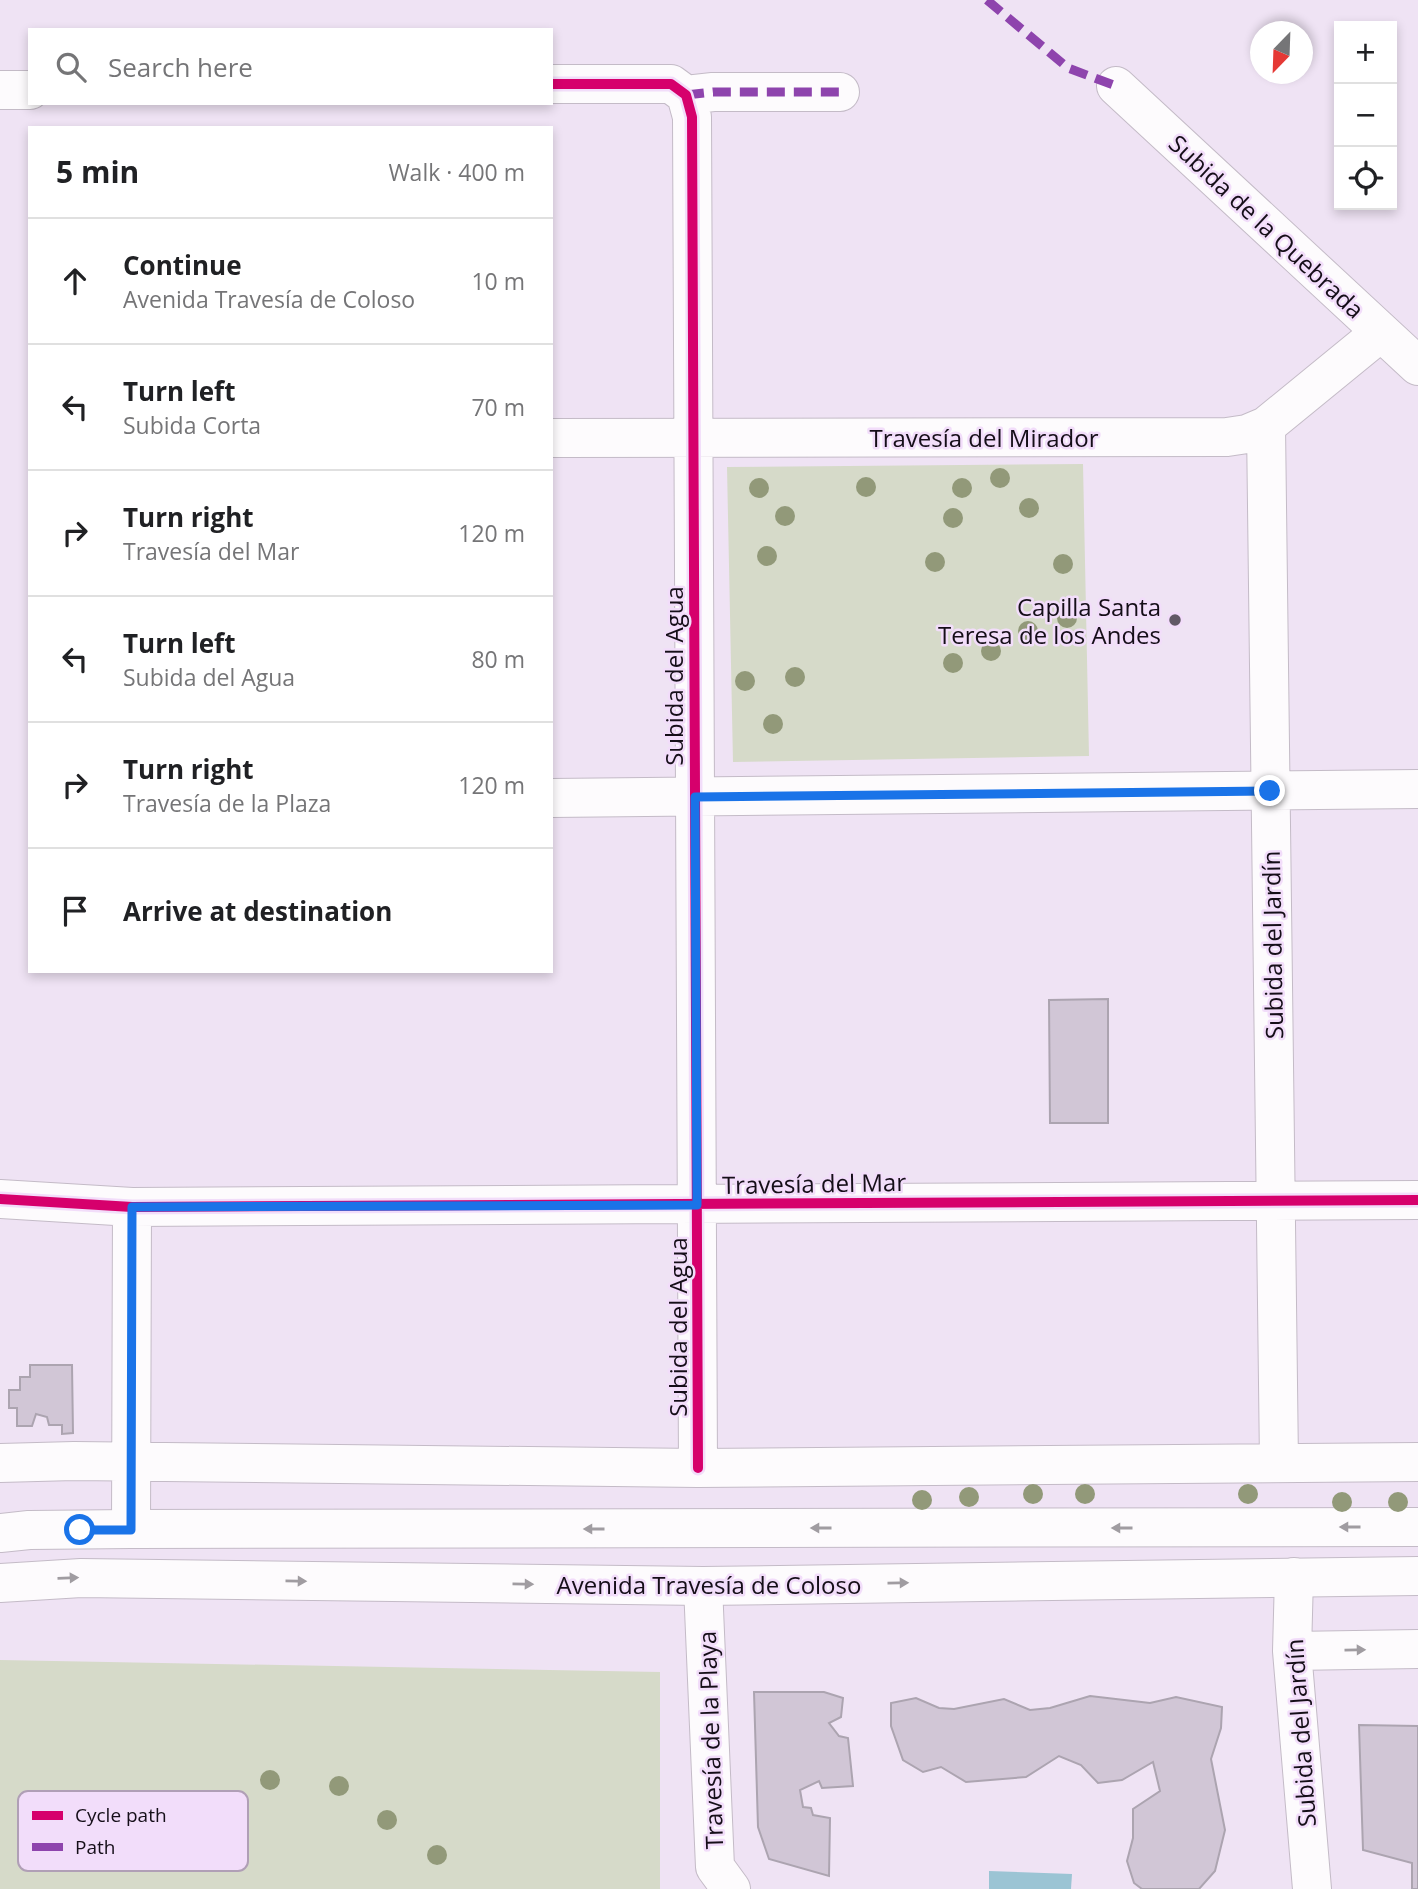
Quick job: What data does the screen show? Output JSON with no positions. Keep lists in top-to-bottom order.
{
  "streets": {
    "street": [
      "Subida de la Quebrada",
      "Travesía del Mirador",
      "Subida del Agua",
      "Subida del Jardín",
      "Travesía del Mar",
      "Avenida Travesía de Coloso",
      "Travesía de la Playa"
    ]
  },
  "crossings": [
    ["Subida de la Quebrada", "Travesía del Mirador"],
    ["Travesía del Mirador", "Subida del Agua"],
    ["Travesía del Mirador", "Subida del Jardín"],
    ["Subida del Agua", "Travesía del Mar"],
    ["Subida del Jardín", "Travesía del Mar"],
    ["Subida del Jardín", "Avenida Travesía de Coloso"],
    ["Avenida Travesía de Coloso", "Travesía de la Playa"]
  ],
  "places": ["Capilla Santa Teresa de los Andes"],
  "legend": ["Cycle path", "Path"],
  "north": "bottom left",
  "page": {
    "map_buttons": ["+", "−"],
    "search": "Search here",
    "heading": ["5 min", "Walk · 400 m"],
    "list": [
      ["Continue", "Avenida Travesía de Coloso", "10 m"],
      ["Turn left", "Subida Corta", "70 m"],
      ["Turn right", "Travesía del Mar", "120 m"],
      ["Turn left", "Subida del Agua", "80 m"],
      ["Turn right", "Travesía de la Plaza", "120 m"],
      "Arrive at destination"
    ]
  }
}
